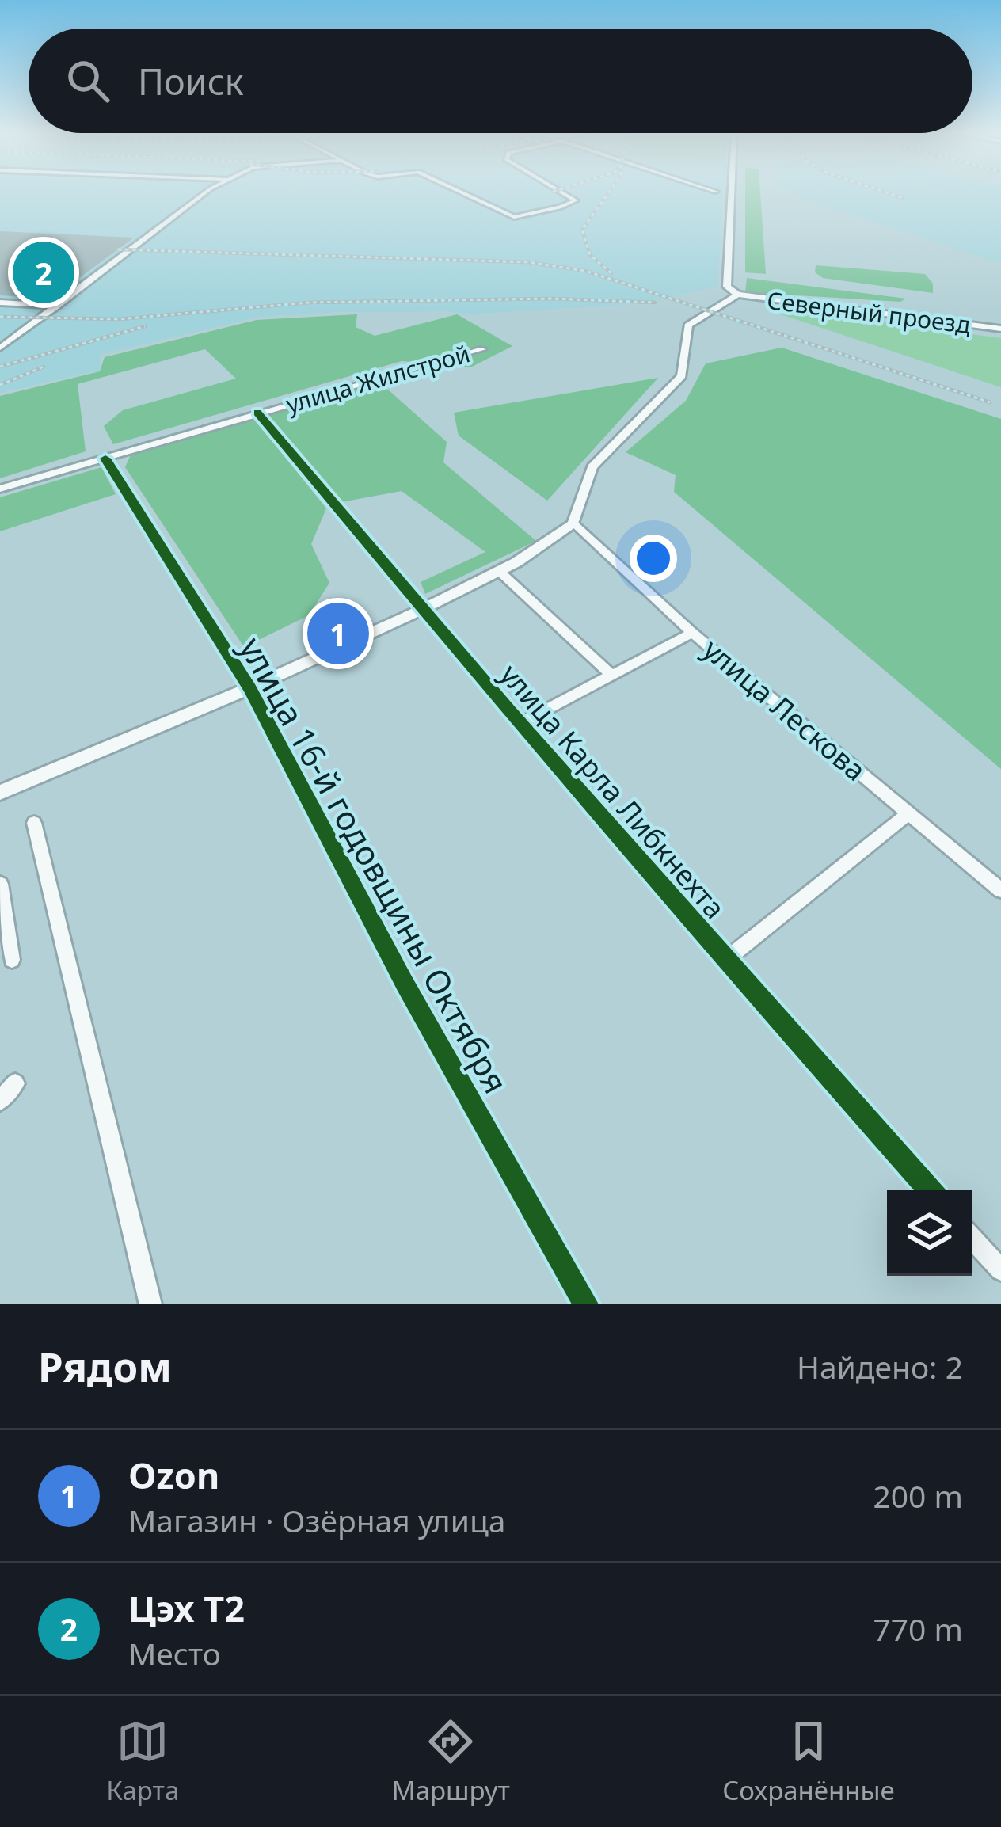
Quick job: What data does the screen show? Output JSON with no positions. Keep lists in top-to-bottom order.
{
  "streets": {
    "street": [
      "Северный проезд",
      "улица Жилстрой",
      "улица Лескова",
      "улица Карла Либкнехта",
      "улица 16-й годовщины Октября"
    ]
  },
  "crossings": [
    ["улица Жилстрой", "улица Карла Либкнехта"],
    ["улица Жилстрой", "улица 16-й годовщины Октября"]
  ],
  "page": {
    "search": "Поиск",
    "pins": ["2", "1"],
    "heading": ["Рядом", "Найдено: 2"],
    "list": [
      {
        "mark": "1",
        "name": "Ozon",
        "note": "Магазин · Озёрная улица",
        "value": "200 m"
      },
      {
        "mark": "2",
        "name": "Цэх Т2",
        "note": "Место",
        "value": "770 m"
      }
    ],
    "nav": ["Карта", "Маршрут", "Сохранённые"]
  }
}
